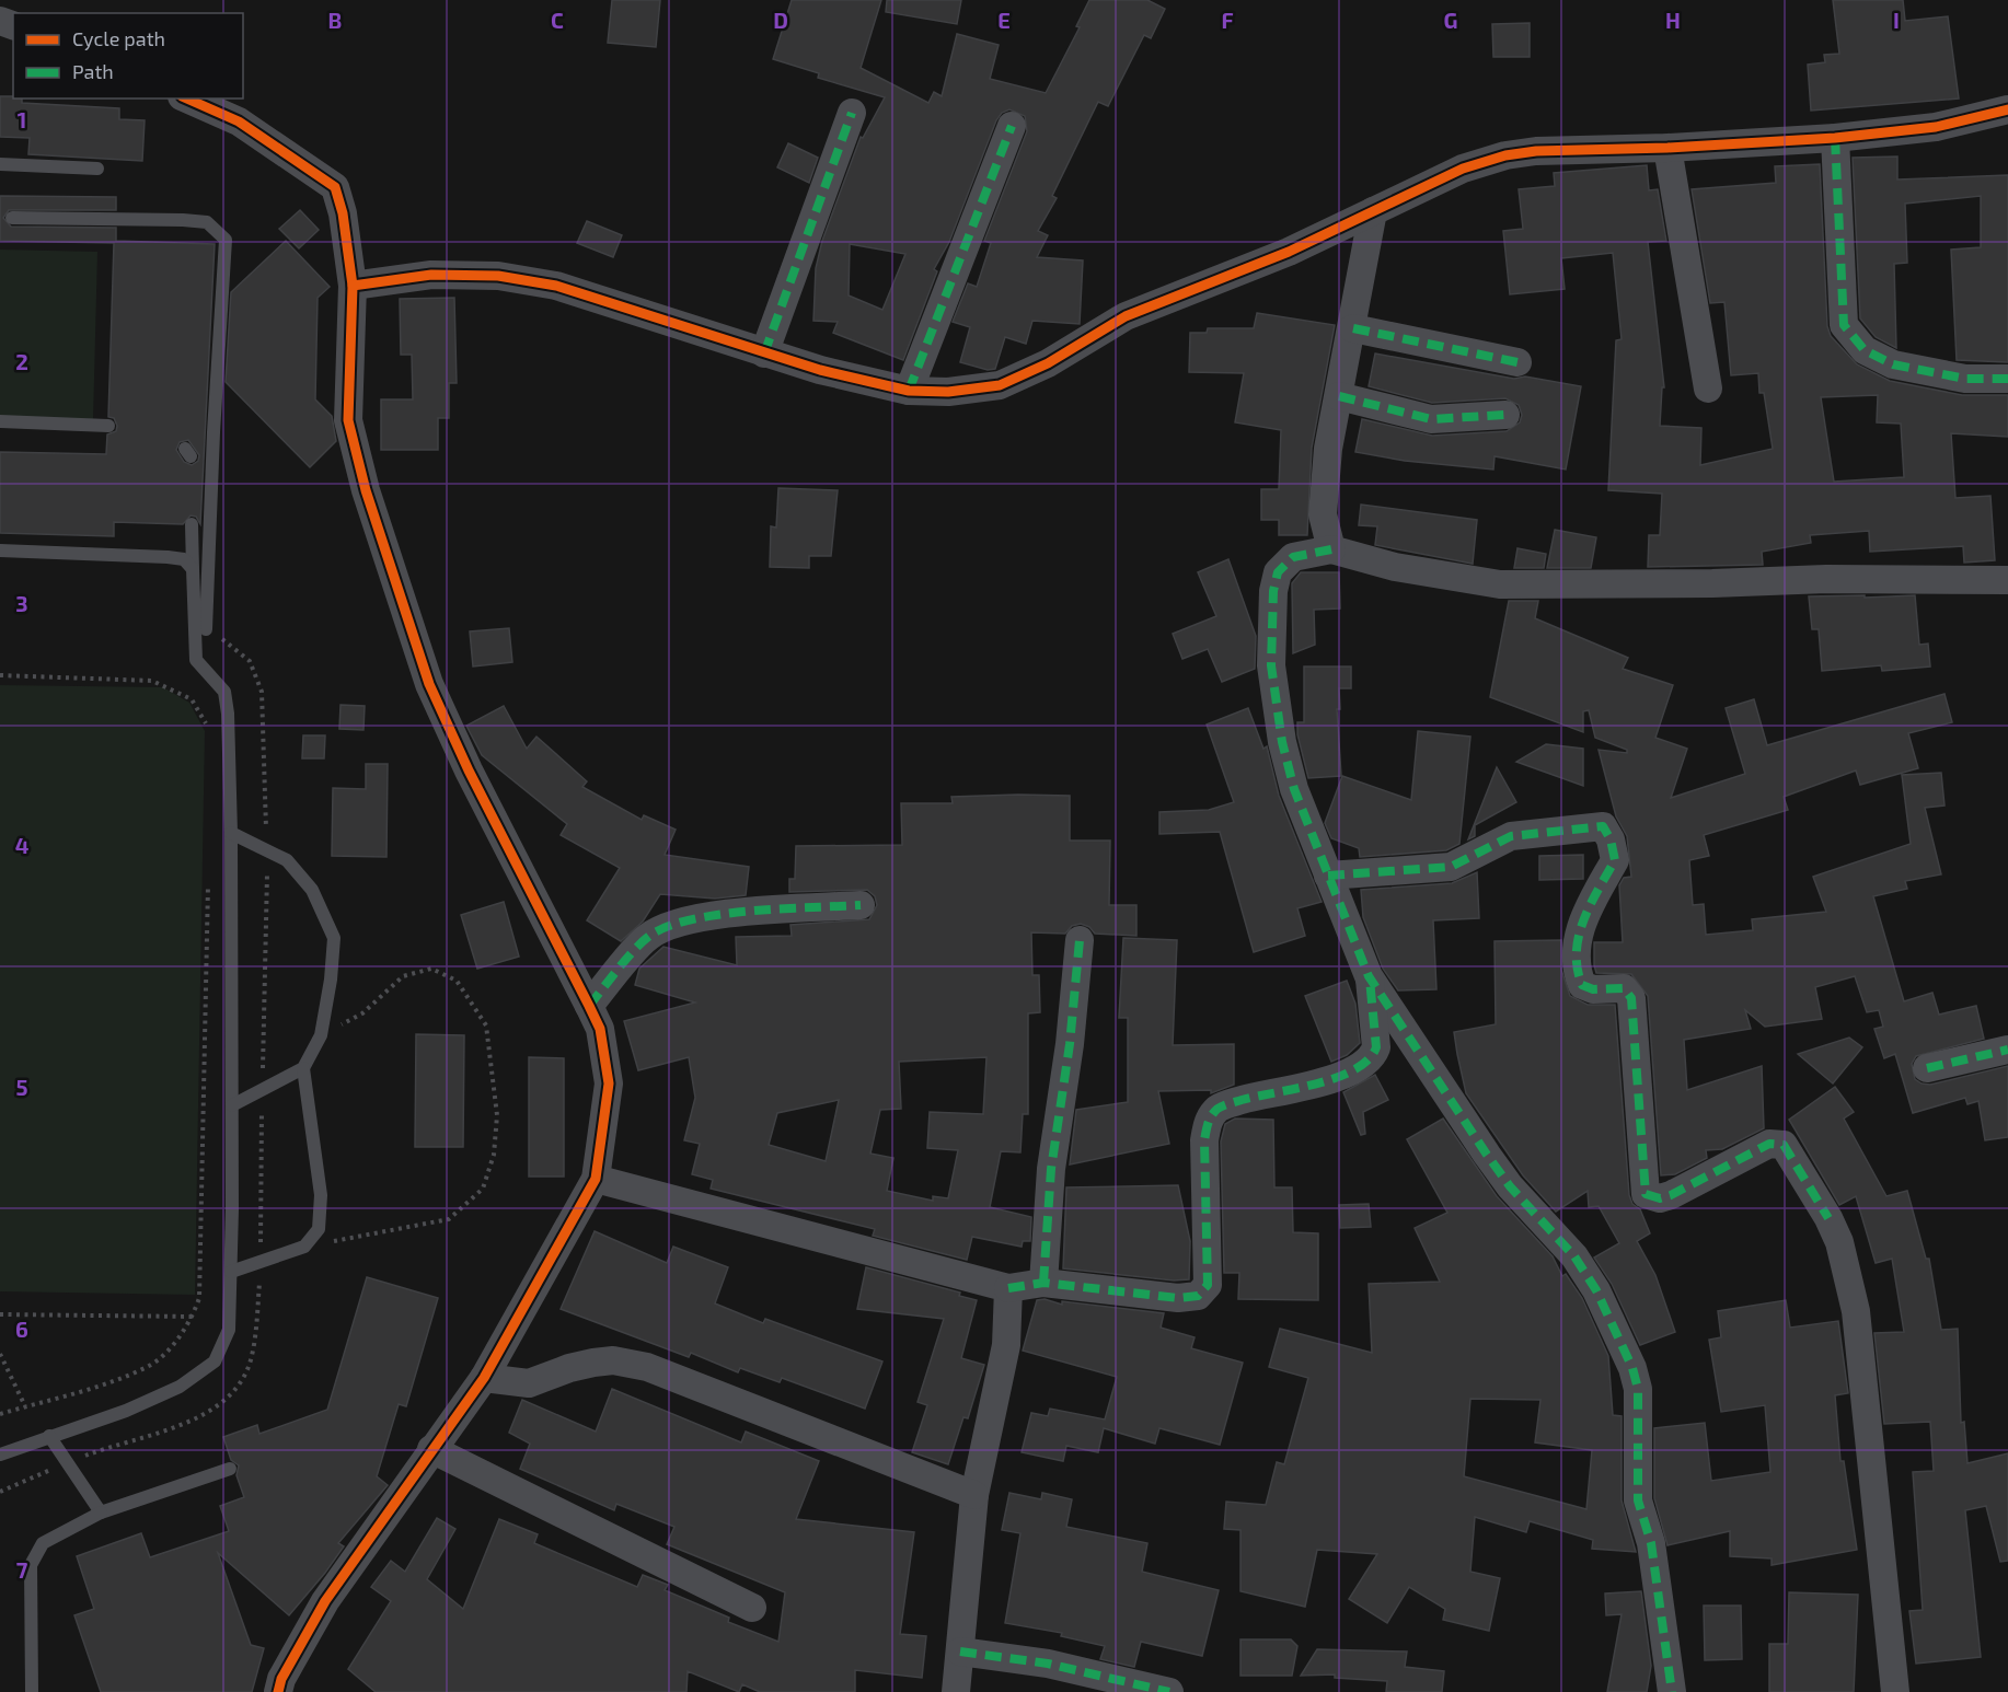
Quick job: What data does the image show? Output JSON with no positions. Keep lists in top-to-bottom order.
{
  "legend": ["Cycle path", "Path"],
  "grid": {
    "columns": [
      "B",
      "C",
      "D",
      "E",
      "F",
      "G",
      "H",
      "I"
    ],
    "rows": [
      "1",
      "2",
      "3",
      "4",
      "5",
      "6",
      "7"
    ]
  }
}
